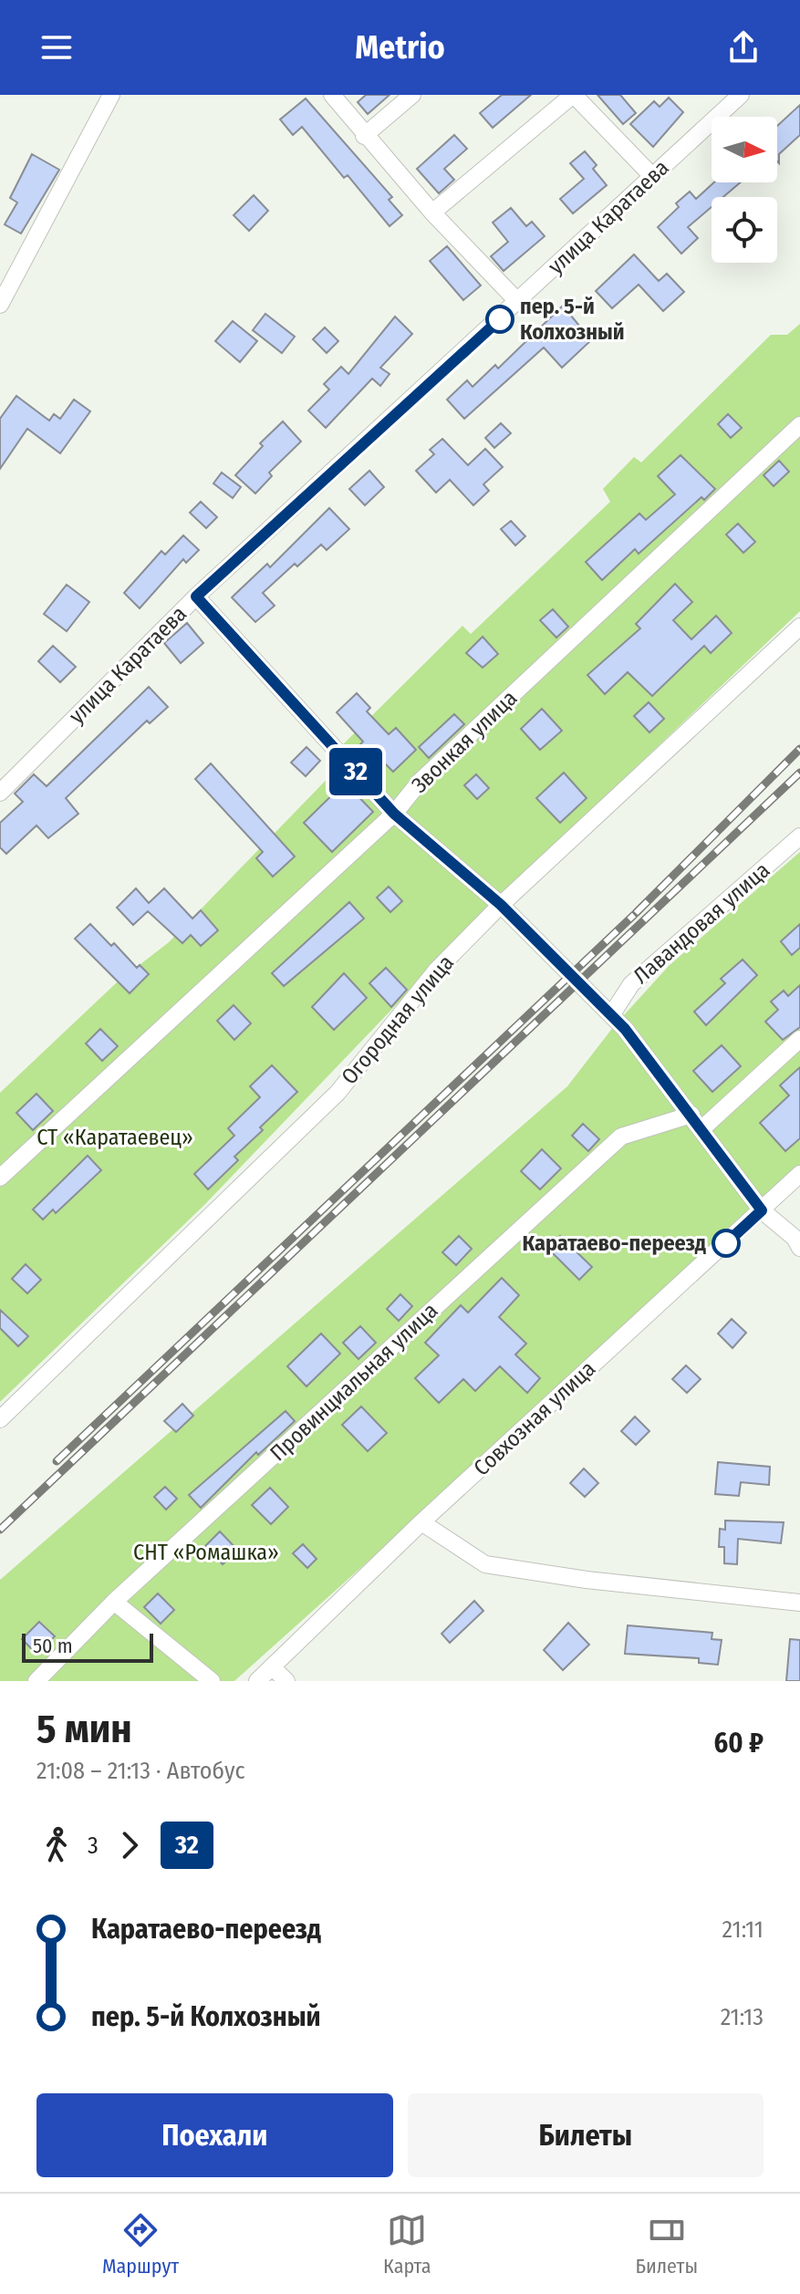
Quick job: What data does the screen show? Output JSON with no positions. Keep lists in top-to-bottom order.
{
  "streets": {
    "street": [
      "улица Каратаева",
      "Звонкая улица",
      "Лавандовая улица",
      "Огородная улица",
      "Провинциальная улица",
      "Совхозная улица"
    ]
  },
  "parks": ["СТ «Каратаевец»", "СНТ «Ромашка»"],
  "places": ["пер. 5-й Колхозный", "Каратаево-переезд"],
  "lines": ["bus line 32"],
  "scale_bar": "50 m",
  "north": "right",
  "page": {
    "header": "Metrio",
    "on_map": "32",
    "scale": "50 m",
    "heading": ["5 мин", "21:08 – 21:13 · Автобус", "60 ₽"],
    "legs": ["3", "32"],
    "list": [
      {
        "name": "Каратаево-переезд",
        "value": "21:11"
      },
      {
        "name": "пер. 5-й Колхозный",
        "value": "21:13"
      }
    ],
    "buttons": ["Поехали", "Билеты"],
    "tabs": ["Маршрут", "Карта", "Билеты"]
  }
}
